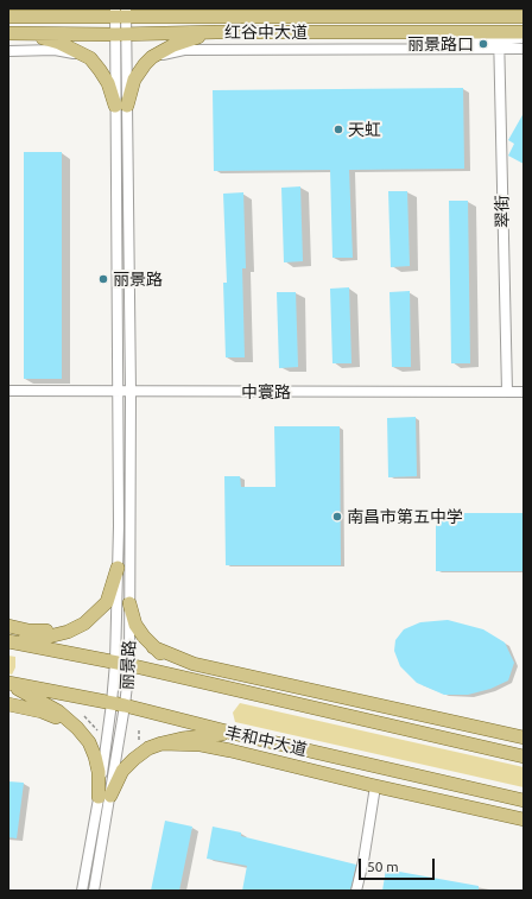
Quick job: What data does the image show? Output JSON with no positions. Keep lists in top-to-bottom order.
{
  "streets": {
    "main road": ["红谷中大道", "丰和中大道"],
    "street": ["翠街", "中寰路", "丽景路"]
  },
  "crossings": [
    ["红谷中大道", "翠街"],
    ["红谷中大道", "丽景路"],
    ["翠街", "中寰路"],
    ["中寰路", "丽景路"],
    ["丽景路", "丰和中大道"]
  ],
  "places": [
    "丽景路口",
    "天虹",
    "丽景路",
    "南昌市第五中学"
  ],
  "scale_bar": "50 m"
}
